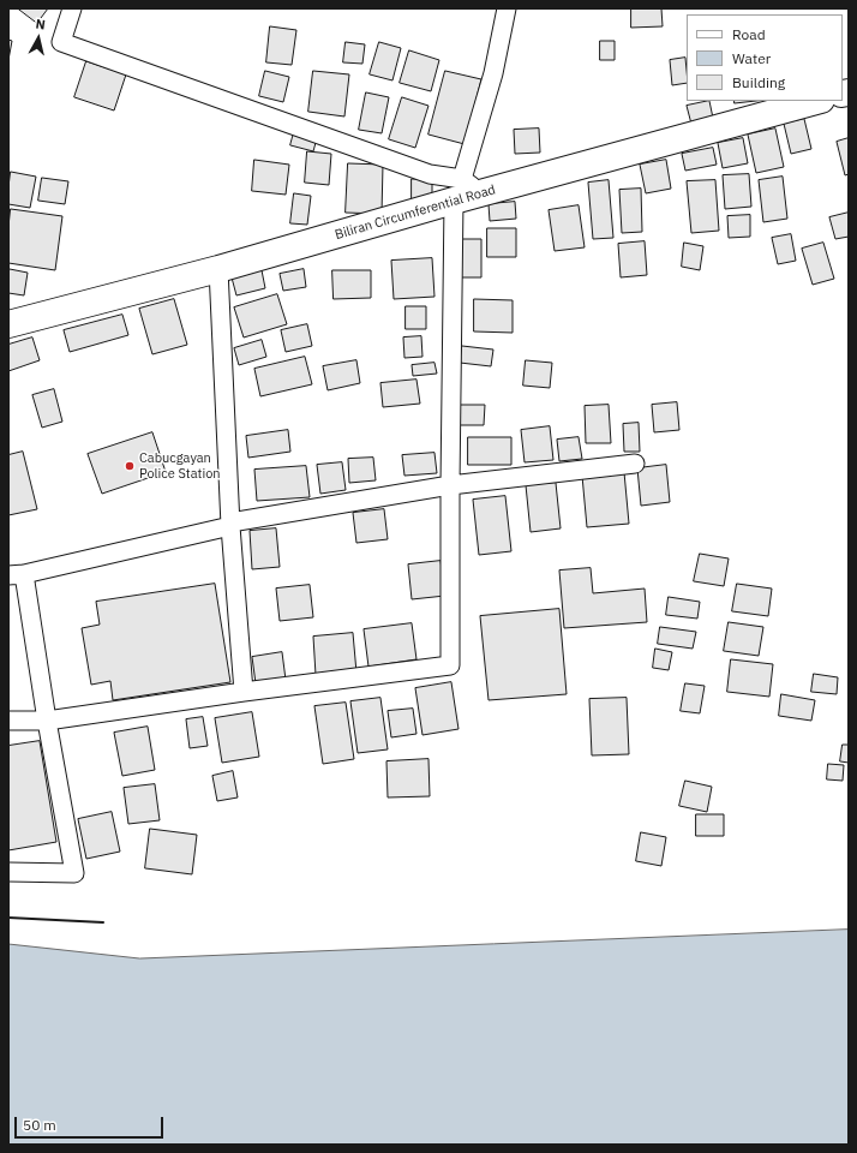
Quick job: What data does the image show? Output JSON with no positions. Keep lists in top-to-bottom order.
{
  "streets": {
    "main road": ["Biliran Circumferential Road"]
  },
  "places": ["Cabucgayan Police Station"],
  "legend": ["Road", "Water", "Building"],
  "scale_bar": "50 m",
  "north": "top"
}
